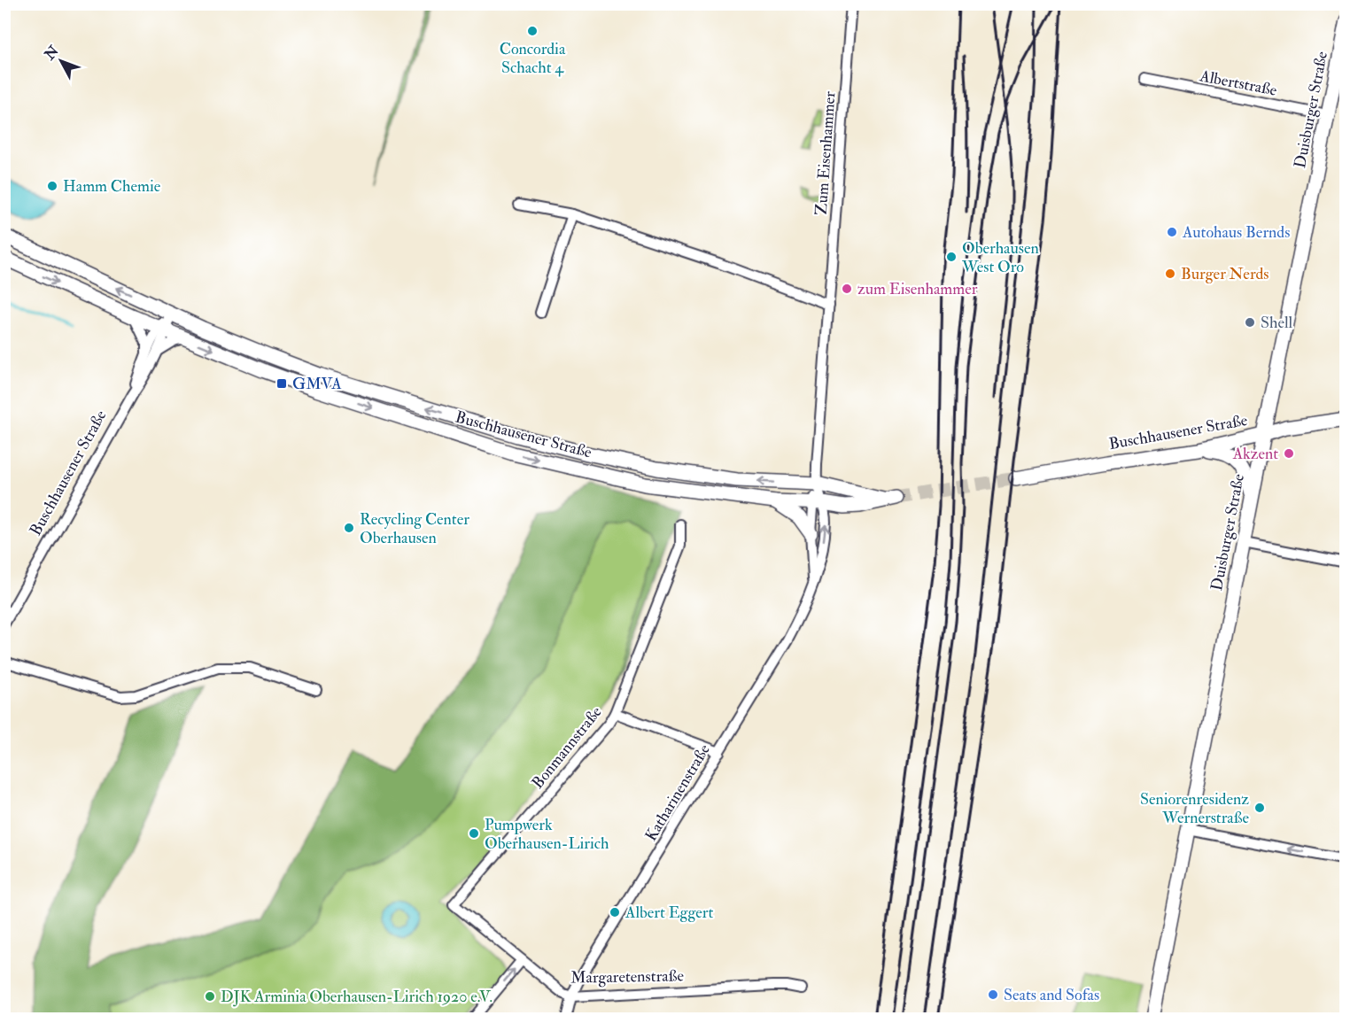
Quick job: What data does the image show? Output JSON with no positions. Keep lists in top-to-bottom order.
{
  "streets": {
    "main road": ["Duisburger Straße", "Buschhausener Straße"],
    "street": [
      "Albertstraße",
      "Zum Eisenhammer",
      "Bonmannstraße",
      "Katharinenstraße",
      "Margaretenstraße"
    ]
  },
  "crossings": [
    ["Albertstraße", "Duisburger Straße"],
    ["Duisburger Straße", "Buschhausener Straße"],
    ["Zum Eisenhammer", "Buschhausener Straße"],
    ["Zum Eisenhammer", "Katharinenstraße"],
    ["Buschhausener Straße", "Katharinenstraße"],
    ["Bonmannstraße", "Margaretenstraße"],
    ["Katharinenstraße", "Margaretenstraße"]
  ],
  "places": {
    "other": [
      "Concordia Schacht 4",
      "Hamm Chemie",
      "Autohaus Bernds",
      "Oberhausen West Oro",
      "Burger Nerds",
      "zum Eisenhammer",
      "Shell",
      "Akzent",
      "Recycling Center Oberhausen",
      "Seniorenresidenz Wernerstraße",
      "Pumpwerk Oberhausen-Lirich",
      "Albert Eggert",
      "Seats and Sofas",
      "DJK Arminia Oberhausen-Lirich 1920 e.V."
    ],
    "transit": ["GMVA"]
  },
  "north": "top left"
}
